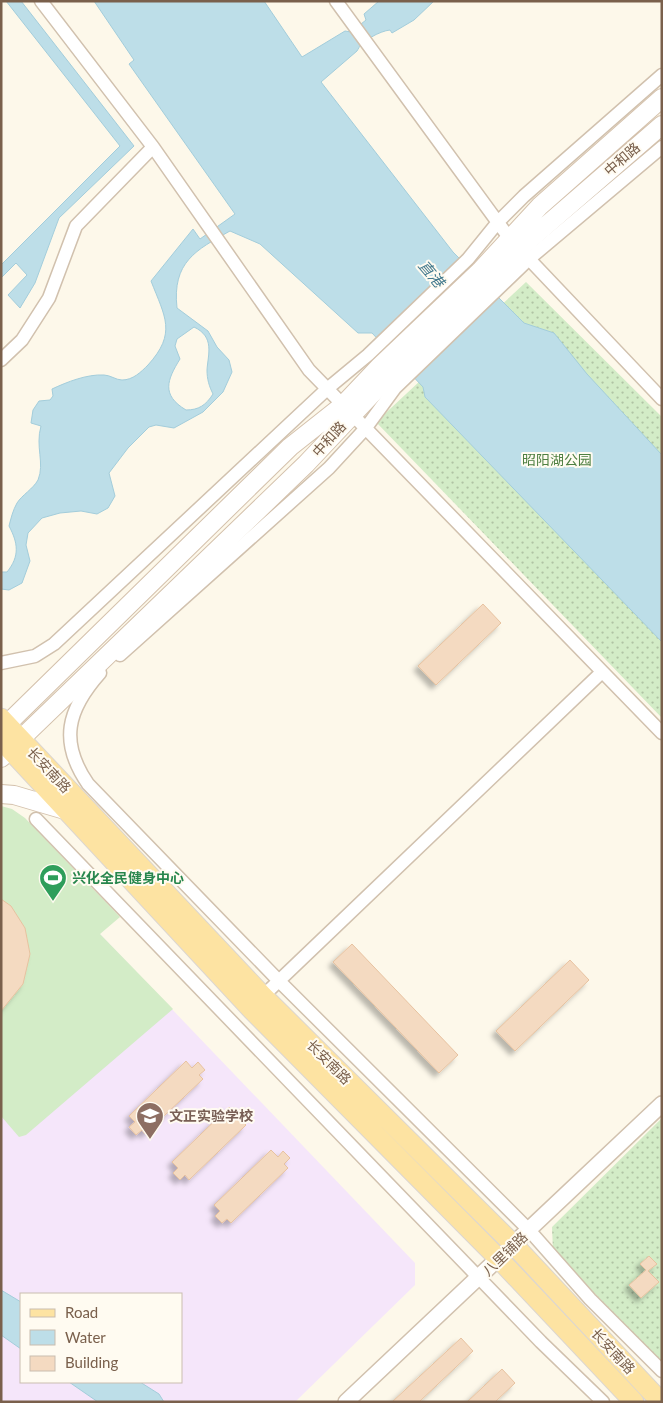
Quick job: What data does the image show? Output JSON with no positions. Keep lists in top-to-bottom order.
{
  "streets": {
    "main road": ["中和路", "长安南路"],
    "street": ["八里铺路"]
  },
  "crossings": [
    ["中和路", "长安南路"],
    ["长安南路", "八里铺路"]
  ],
  "water": ["直港"],
  "parks": ["昭阳湖公园"],
  "places": {
    "sports": ["兴化全民健身中心"],
    "school or university": ["文正实验学校"]
  },
  "legend": ["Road", "Water", "Building"]
}
